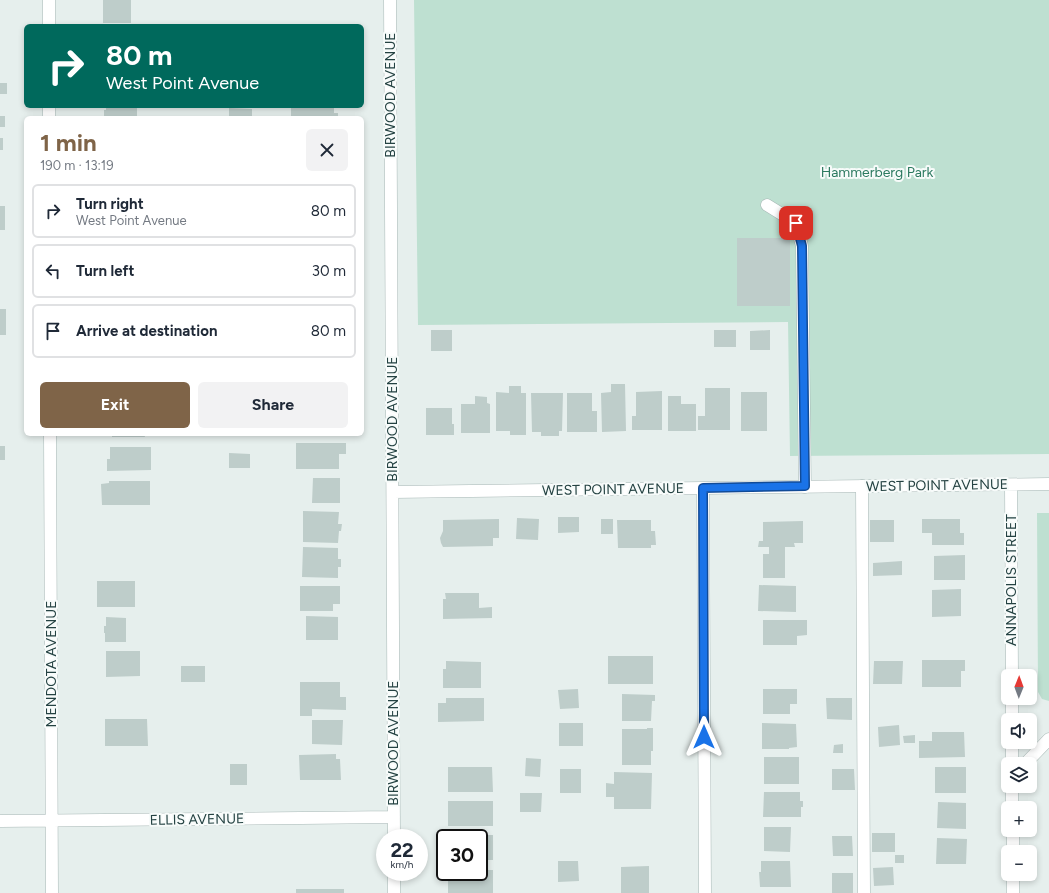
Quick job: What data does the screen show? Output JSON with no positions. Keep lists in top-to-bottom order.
{
  "streets": {
    "street": [
      "BIRWOOD AVENUE",
      "WEST POINT AVENUE",
      "ANNAPOLIS STREET",
      "MENDOTA AVENUE",
      "ELLIS AVENUE"
    ]
  },
  "crossings": [
    ["BIRWOOD AVENUE", "WEST POINT AVENUE"],
    ["BIRWOOD AVENUE", "ELLIS AVENUE"],
    ["WEST POINT AVENUE", "ANNAPOLIS STREET"],
    ["MENDOTA AVENUE", "ELLIS AVENUE"]
  ],
  "parks": ["Hammerberg Park"],
  "north": "top",
  "page": {
    "turn": ["80 m", "West Point Avenue"],
    "heading": ["1 min", "190 m · 13:19"],
    "list": [
      {
        "name": "Turn right",
        "note": "West Point Avenue",
        "value": "80 m"
      },
      {
        "name": "Turn left",
        "value": "30 m"
      },
      {
        "name": "Arrive at destination",
        "value": "80 m"
      }
    ],
    "buttons": ["Exit", "Share"],
    "map_buttons": ["+", "−"],
    "speed": "22 km/h",
    "limit": "30"
  }
}
